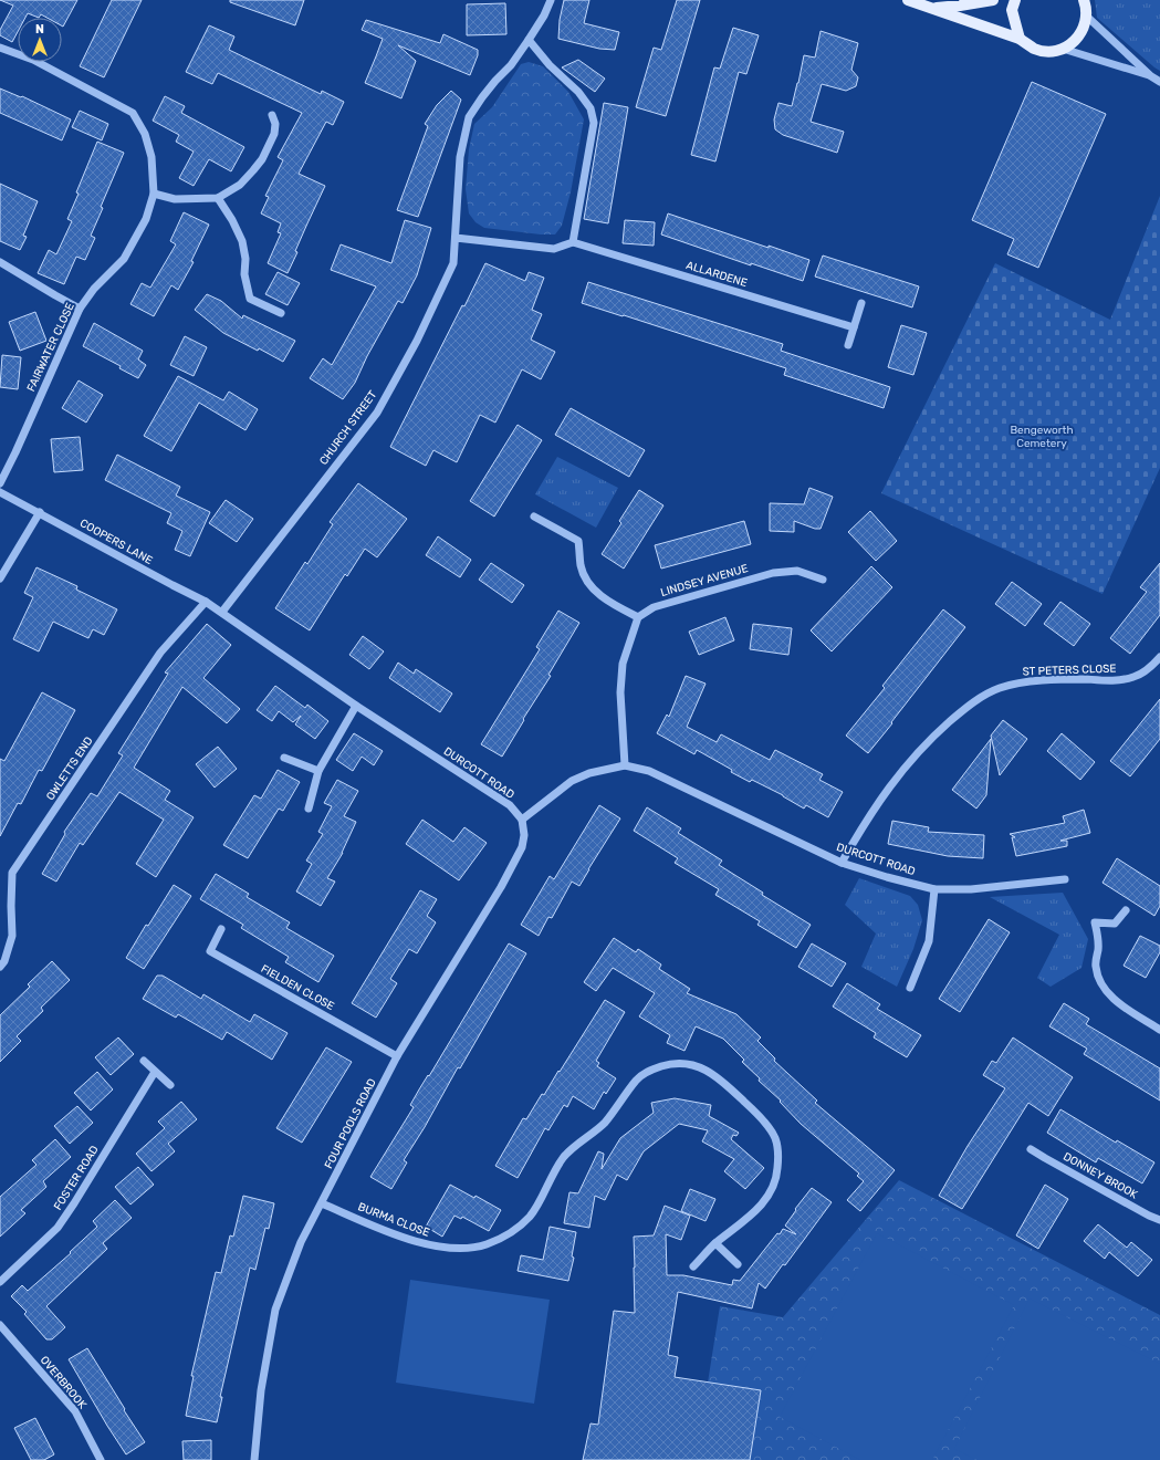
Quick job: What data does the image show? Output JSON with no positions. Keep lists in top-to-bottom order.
{
  "streets": {
    "street": [
      "ALLARDENE",
      "FAIRWATER CLOSE",
      "CHURCH STREET",
      "COOPERS LANE",
      "LINDSEY AVENUE",
      "ST PETERS CLOSE",
      "OWLETTS END",
      "DURCOTT ROAD",
      "FIELDEN CLOSE",
      "FOUR POOLS ROAD",
      "DONNEY BROOK",
      "FOSTER ROAD",
      "BURMA CLOSE",
      "OVERBROOK"
    ]
  },
  "crossings": [
    ["CHURCH STREET", "COOPERS LANE"],
    ["CHURCH STREET", "DURCOTT ROAD"],
    ["COOPERS LANE", "OWLETTS END"],
    ["COOPERS LANE", "DURCOTT ROAD"],
    ["ST PETERS CLOSE", "DURCOTT ROAD"],
    ["DURCOTT ROAD", "FOUR POOLS ROAD"],
    ["FIELDEN CLOSE", "FOUR POOLS ROAD"],
    ["FOUR POOLS ROAD", "BURMA CLOSE"]
  ],
  "parks": ["Bengeworth Cemetery"],
  "north": "top"
}
